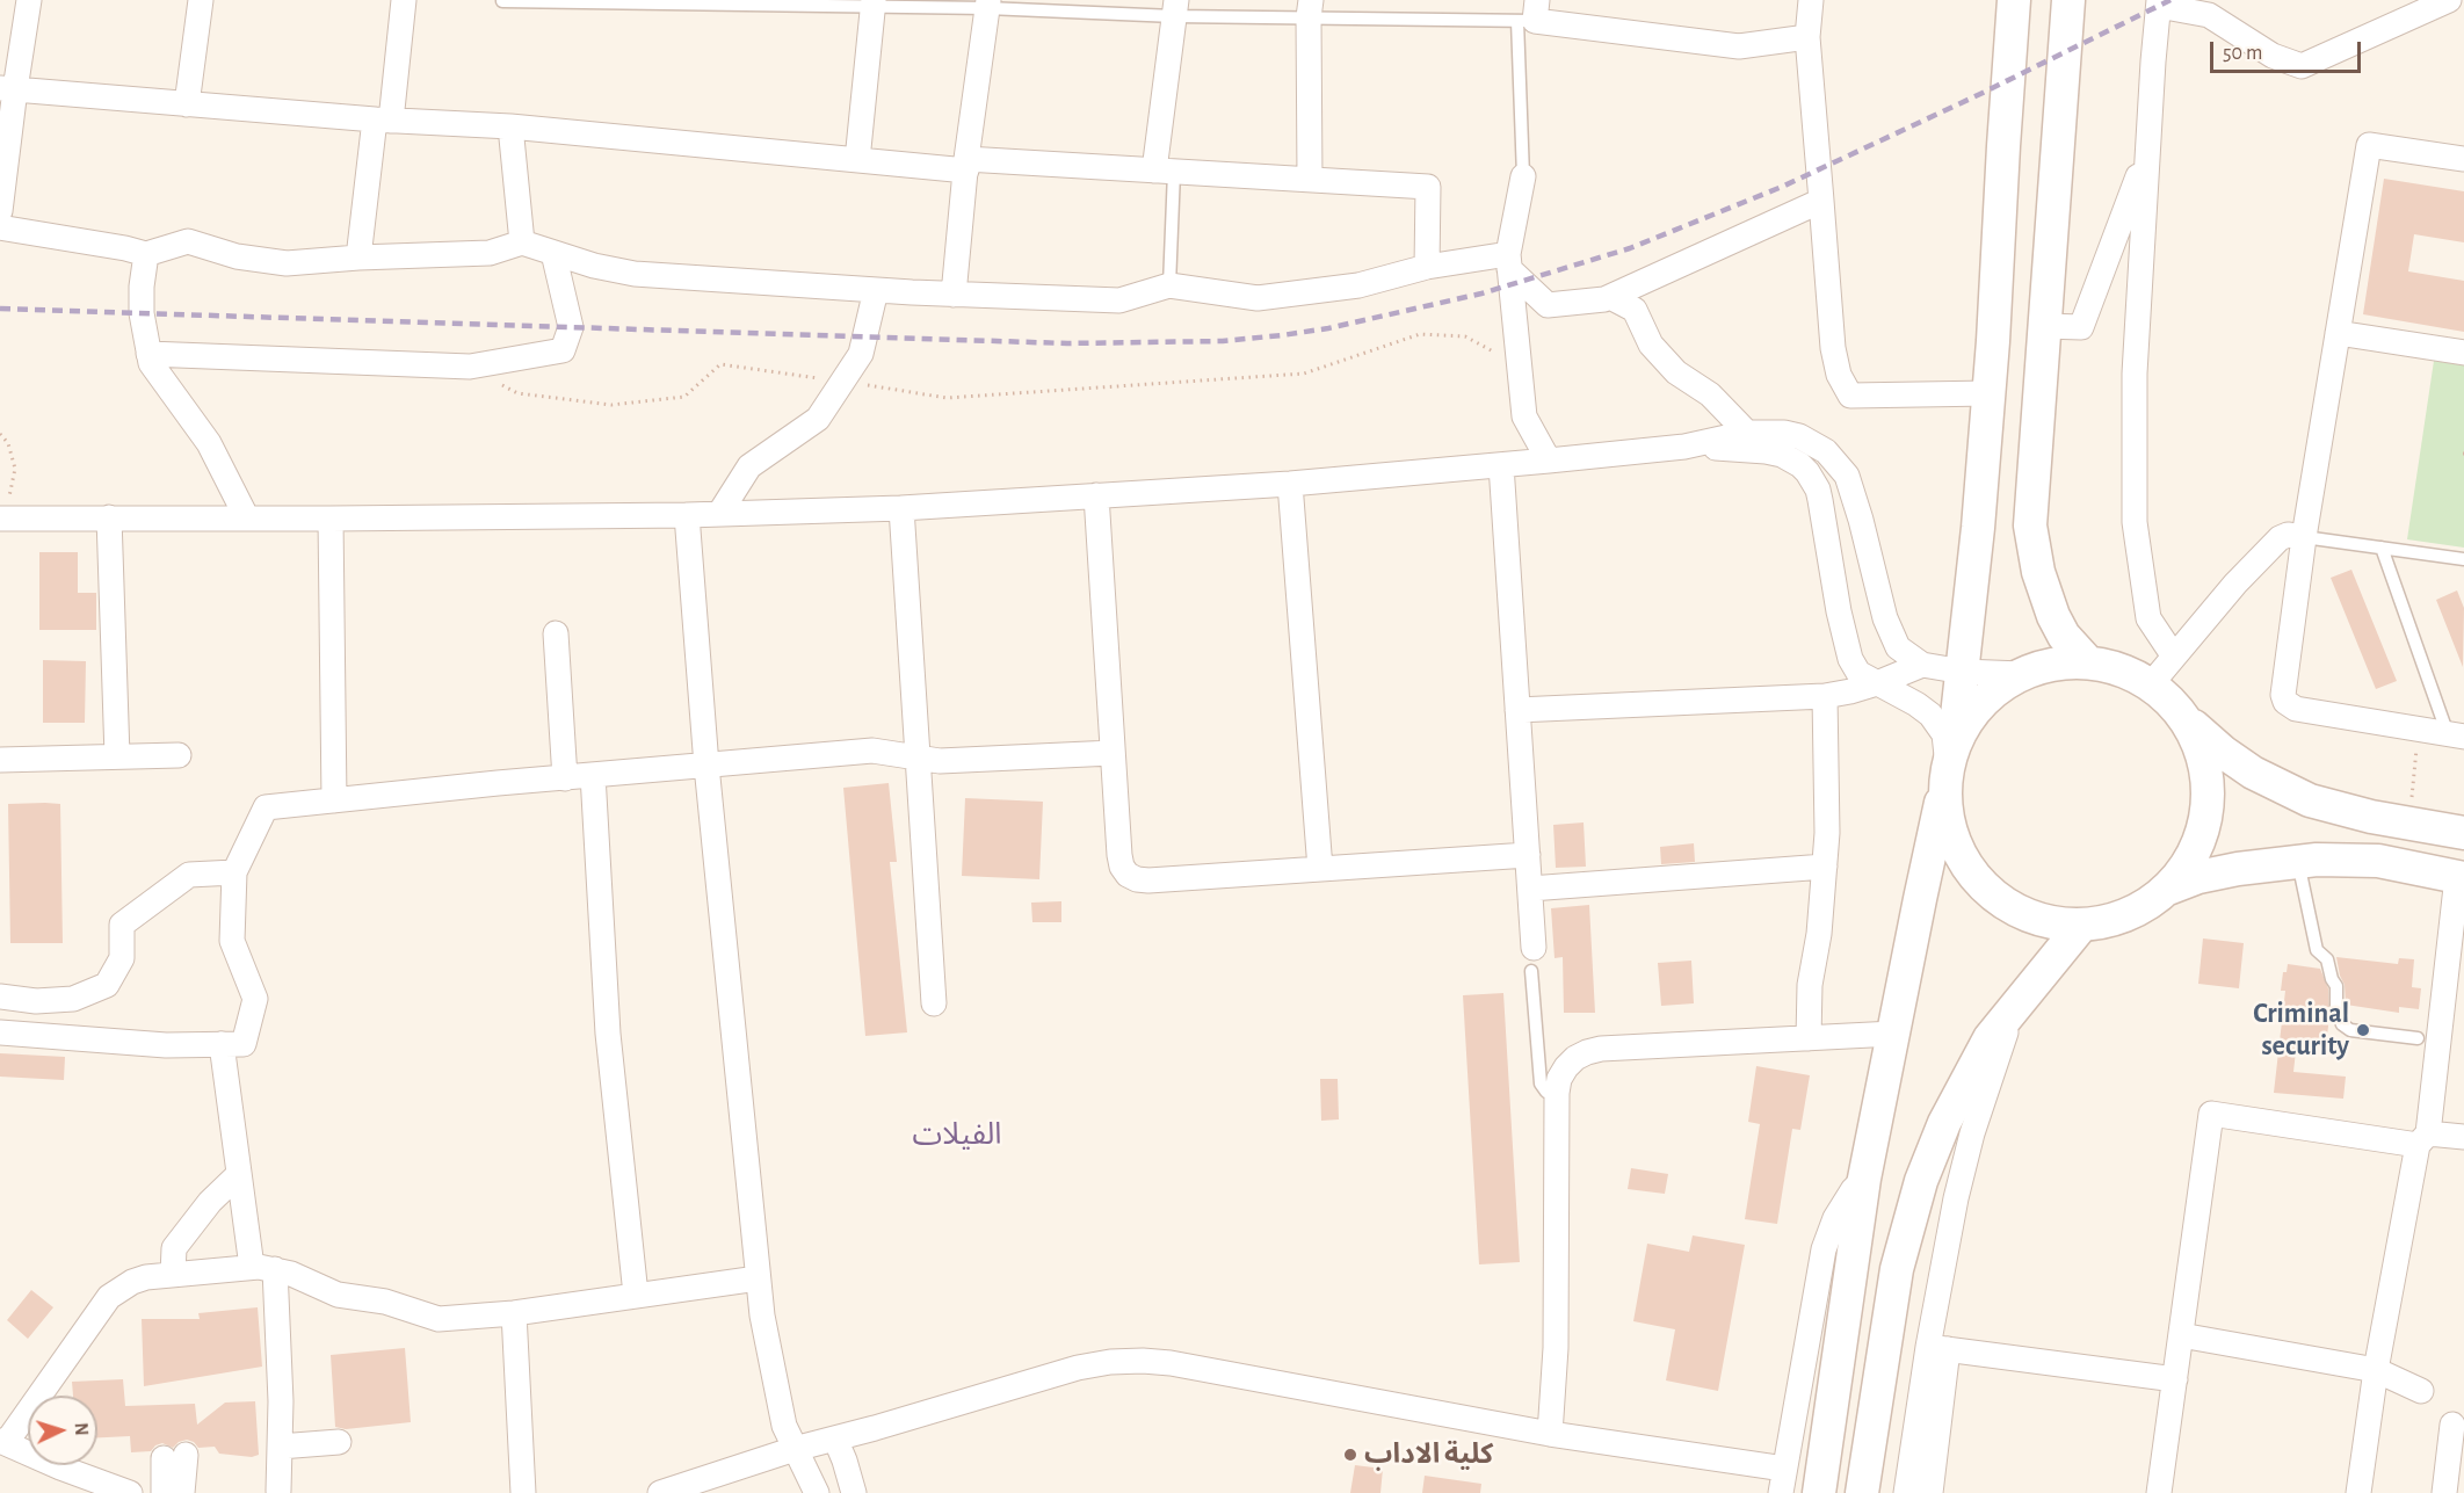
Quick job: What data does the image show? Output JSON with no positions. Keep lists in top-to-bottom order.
{
  "districts": ["الفيلات"],
  "places": ["Criminal security", "كلية الاداب"],
  "scale_bar": "50 m",
  "north": "right"
}
